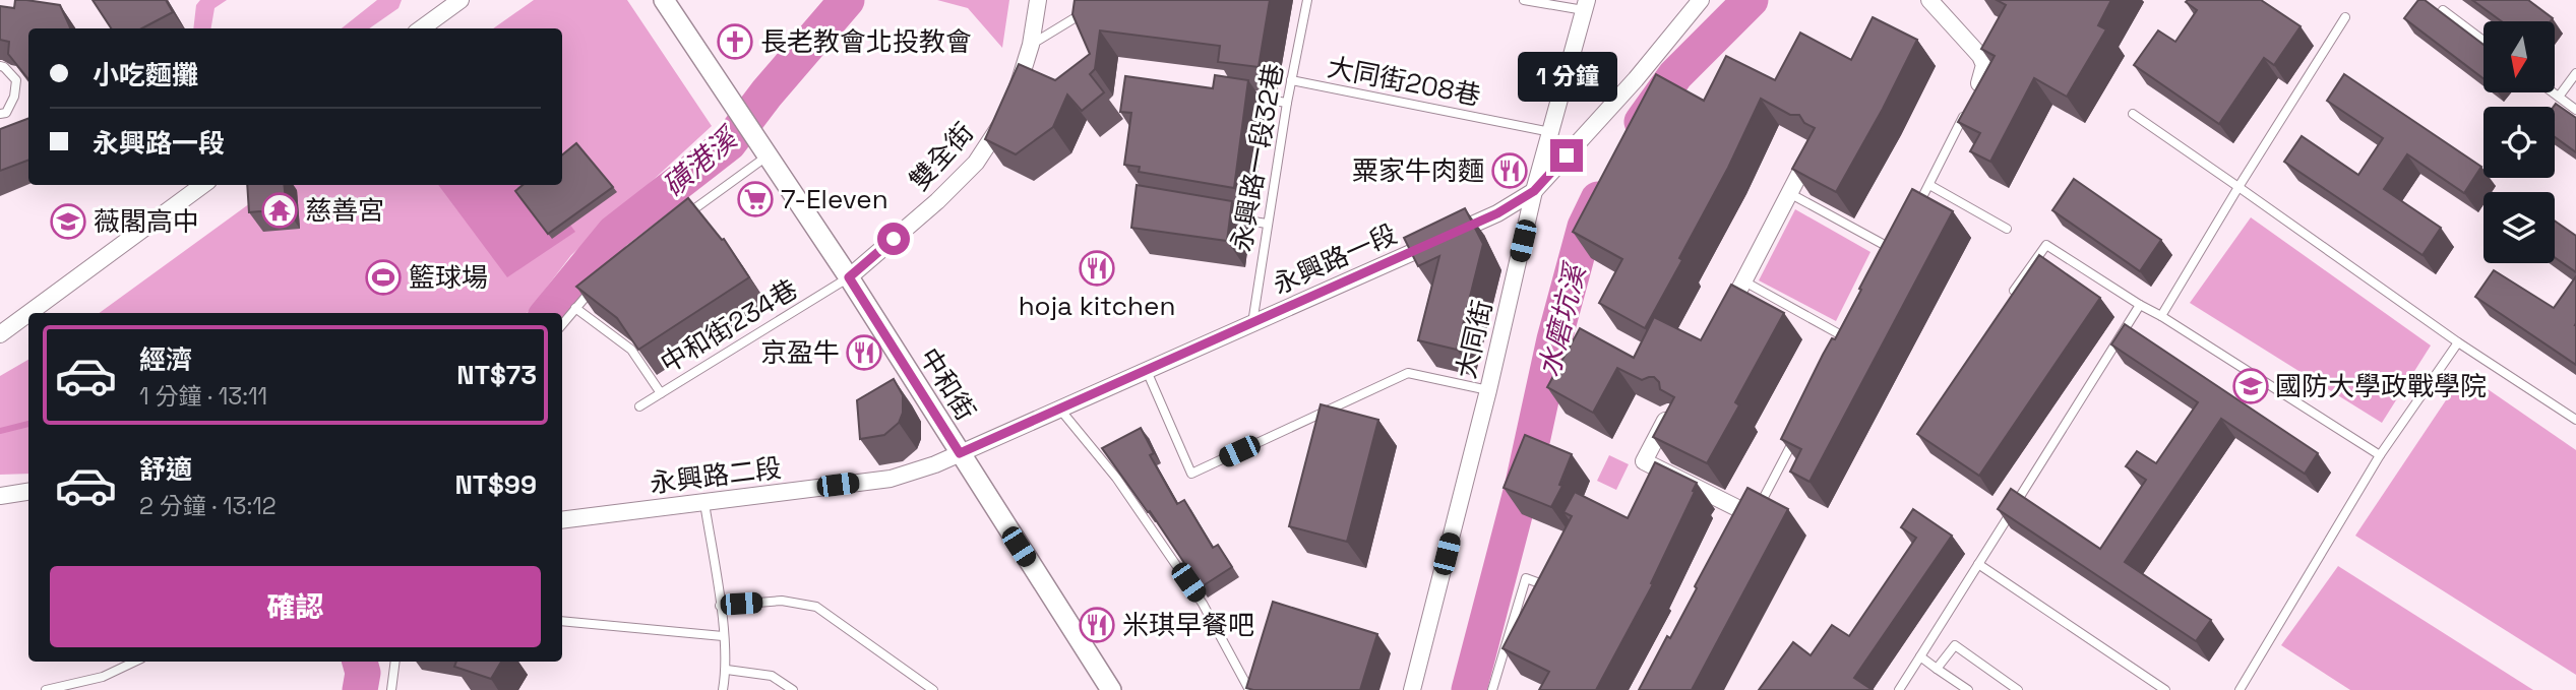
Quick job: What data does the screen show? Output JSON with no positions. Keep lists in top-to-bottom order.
{
  "streets": {
    "street": [
      "雙全街",
      "永興路一段",
      "大同街",
      "中和街",
      "永興路二段"
    ],
    "lane": ["大同街208巷", "永興路一段32巷", "中和街234巷"]
  },
  "crossings": [
    ["大同街208巷", "永興路一段32巷"],
    ["大同街208巷", "大同街"],
    ["雙全街", "中和街234巷"],
    ["雙全街", "中和街"],
    ["永興路一段32巷", "永興路一段"],
    ["永興路一段", "大同街"],
    ["永興路一段", "中和街"],
    ["永興路一段", "永興路二段"],
    ["中和街234巷", "中和街"],
    ["中和街", "永興路二段"]
  ],
  "water": ["磺港溪", "水磨坑溪"],
  "places": {
    "church": ["長老教會北投教會"],
    "restaurant": [
      "粟家牛肉麵",
      "hoja kitchen",
      "京盈牛",
      "米琪早餐吧"
    ],
    "supermarket": ["7-Eleven"],
    "temple": ["慈善宮"],
    "school or university": ["薇閣高中", "國防大學政戰學院"],
    "sports": ["籃球場"]
  },
  "north": "bottom",
  "page": {
    "banner": ["小吃麵攤", "永興路一段"],
    "bubble": "1 分鐘",
    "list": [
      {
        "name": "經濟",
        "note": "1 分鐘 · 13:11",
        "value": "NT$73"
      },
      {
        "name": "舒適",
        "note": "2 分鐘 · 13:12",
        "value": "NT$99"
      }
    ],
    "buttons": "確認"
  }
}
